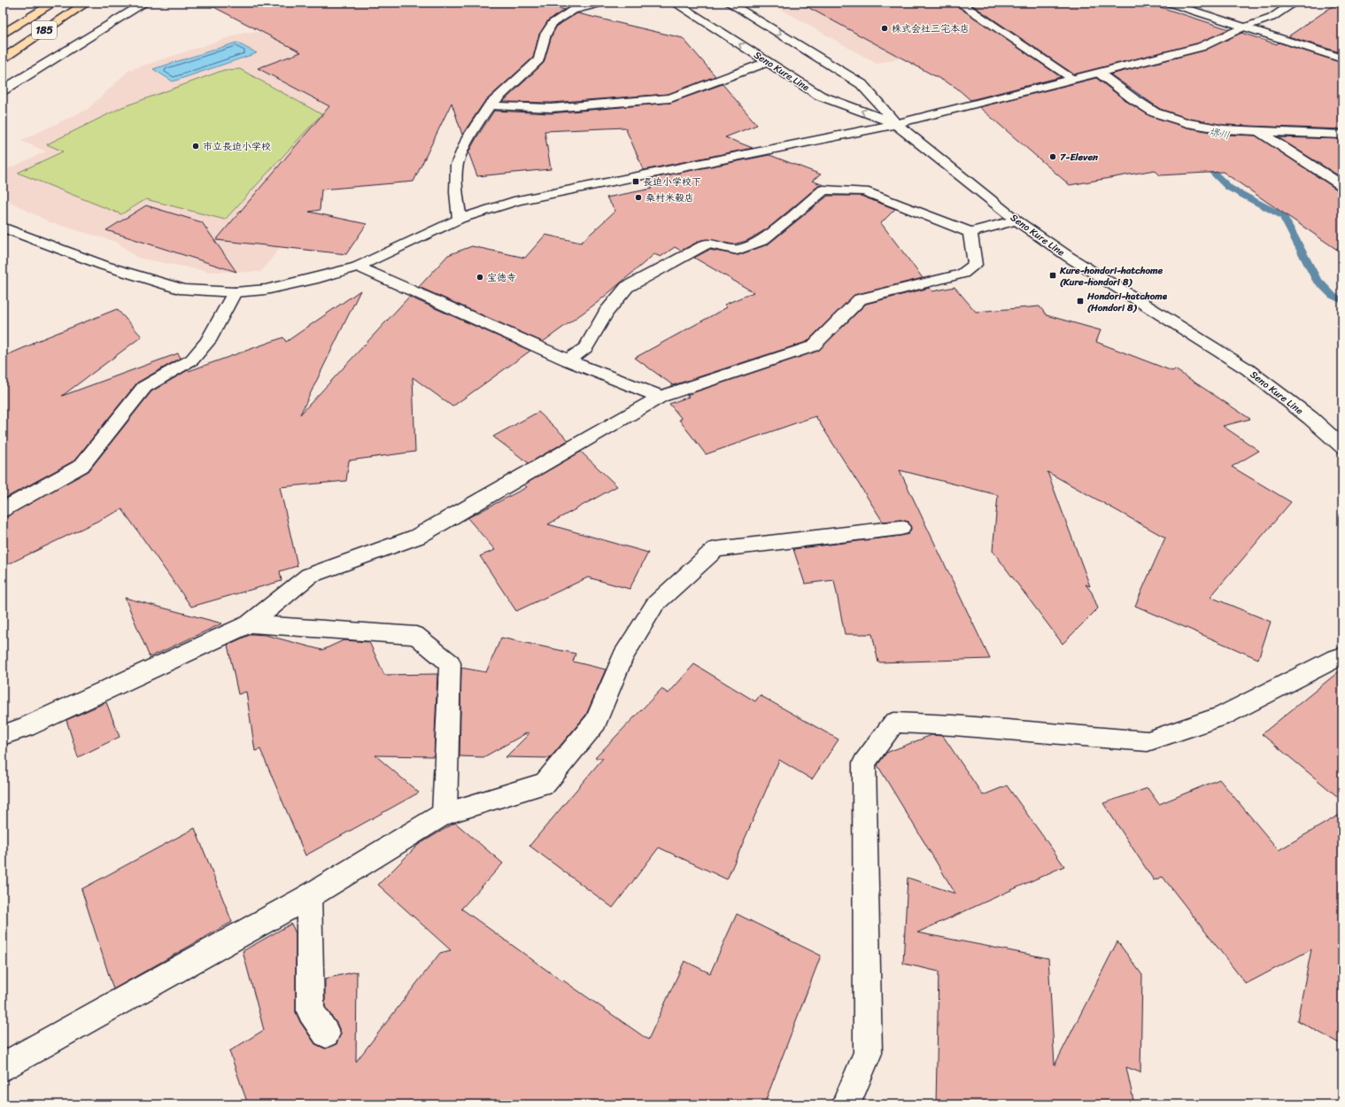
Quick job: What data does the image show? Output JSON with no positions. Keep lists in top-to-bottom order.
{
  "streets": {
    "highway": ["185"],
    "street": ["Seno Kure Line"]
  },
  "water": ["堺川"],
  "places": {
    "other": [
      "株式会社三宅本店",
      "市立長迫小学校",
      "7-Eleven",
      "桑村米穀店",
      "宝徳寺"
    ],
    "transit": ["長迫小学校下", "Kure-hondori-hatchome (Kure-hondori 8)", "Hondori-hatchome (Hondori 8)"]
  }
}
